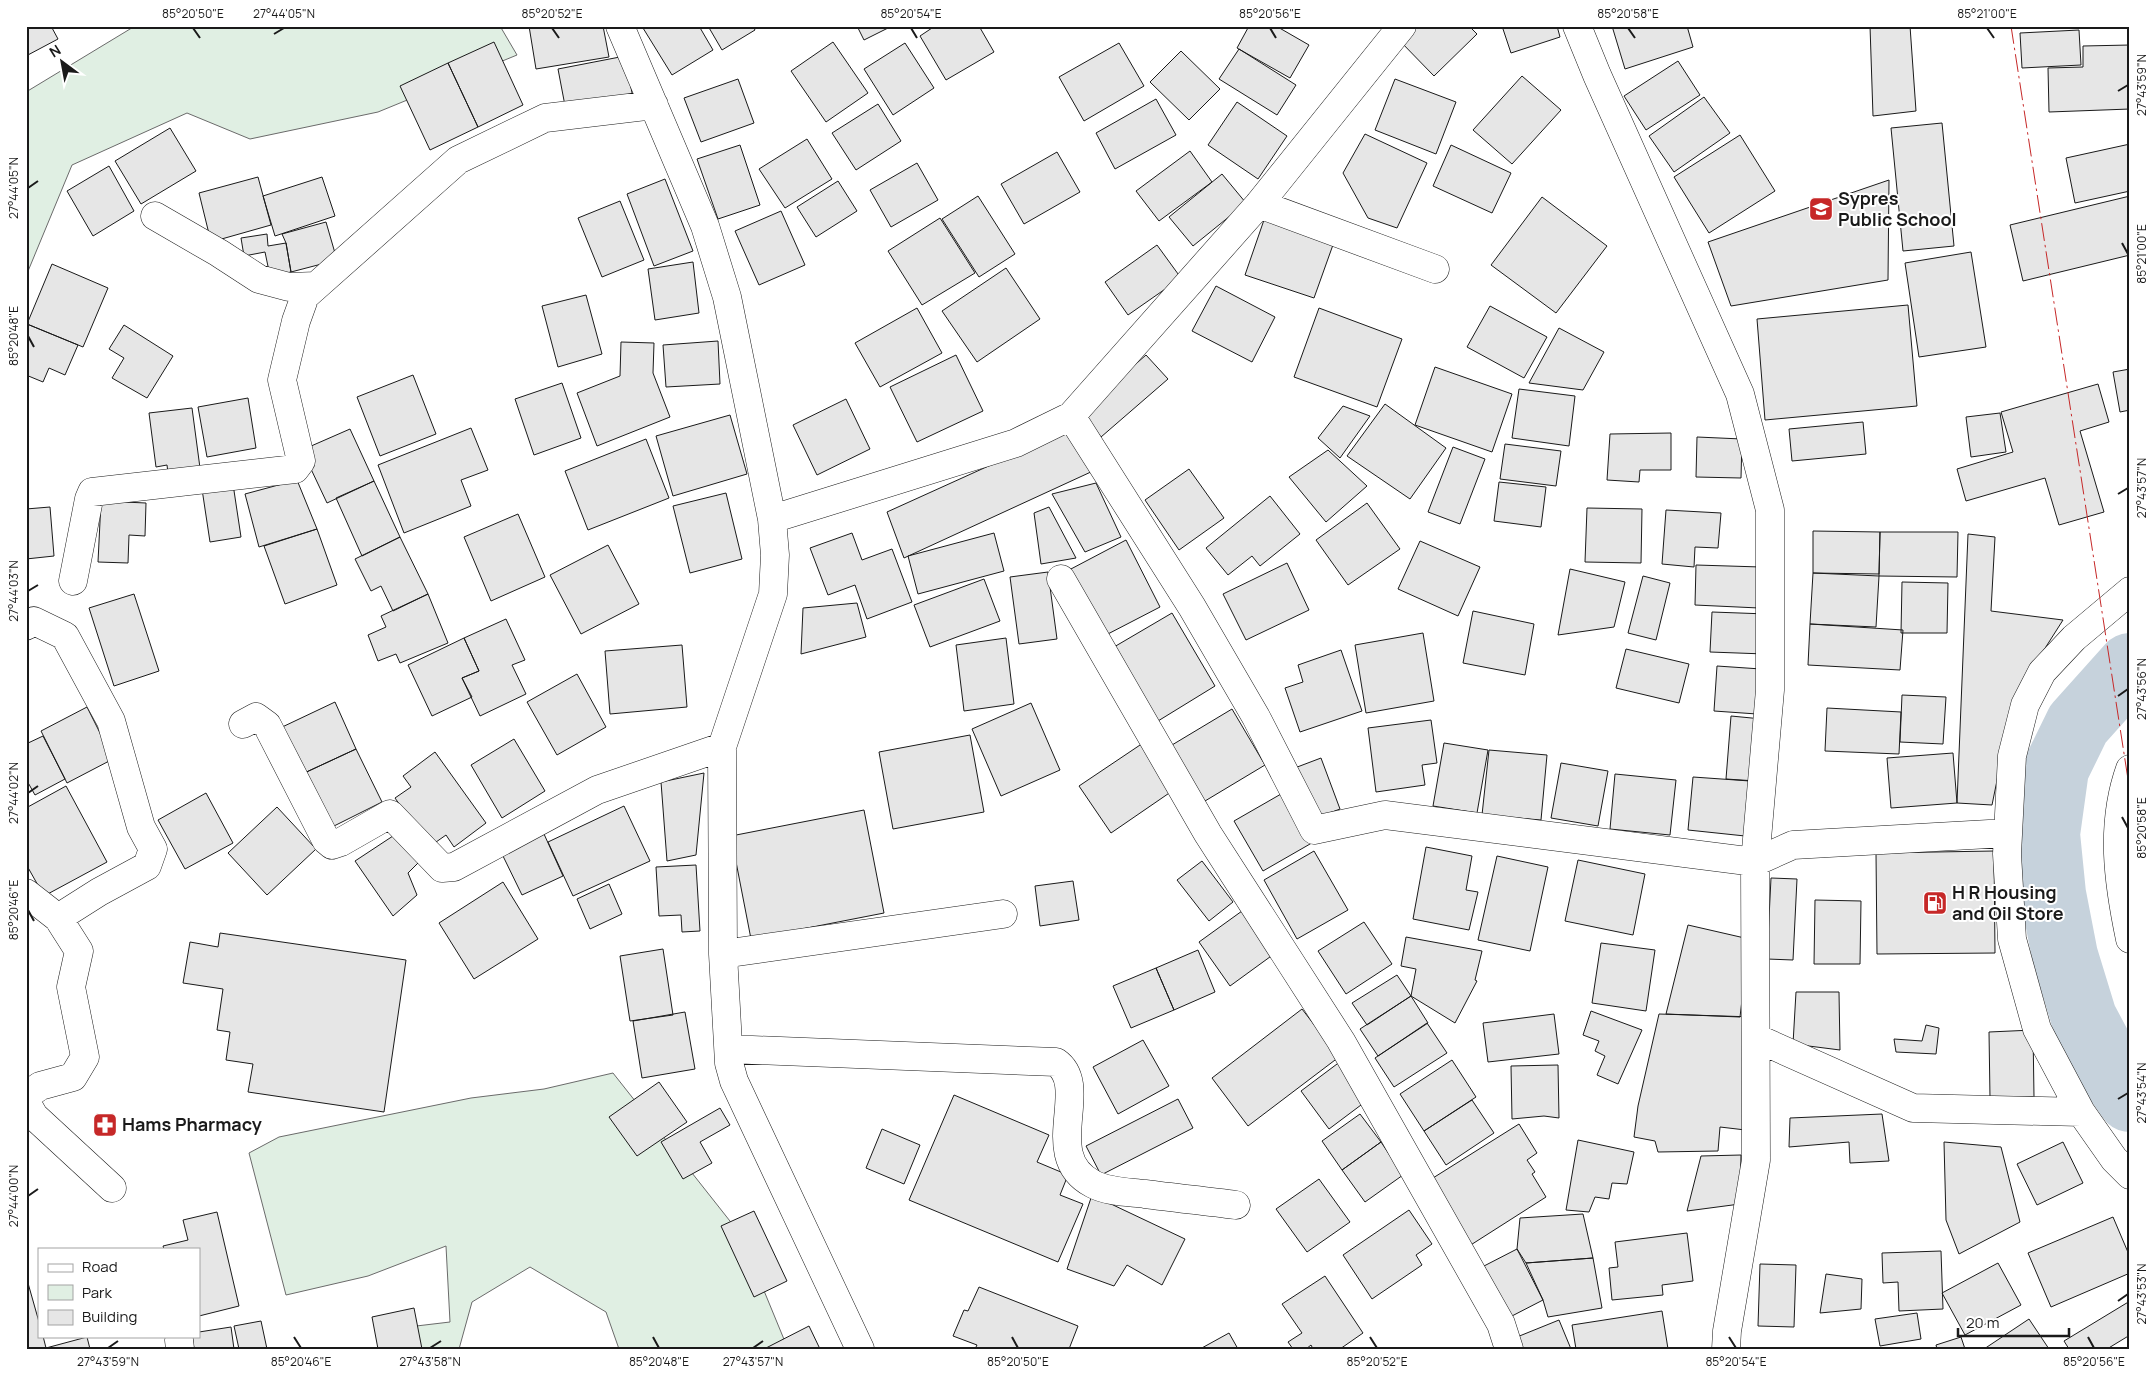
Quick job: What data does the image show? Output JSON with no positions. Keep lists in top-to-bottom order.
{
  "places": {
    "school or university": ["Sypres Public School"],
    "fuel station": ["H R Housing and Oil Store"],
    "pharmacy": ["Hams Pharmacy"]
  },
  "legend": ["Road", "Park", "Building"],
  "scale_bar": "20 m",
  "north": "top left",
  "coordinates": [
    "85°20'50\"E",
    "27°44'05\"N",
    "85°20'52\"E",
    "85°20'54\"E",
    "85°20'56\"E",
    "85°20'58\"E",
    "85°21'00\"E",
    "27°43'59\"N",
    "85°20'48\"E",
    "27°43'57\"N",
    "27°44'03\"N",
    "27°43'56\"N",
    "27°44'02\"N",
    "85°20'46\"E",
    "27°43'54\"N",
    "27°44'00\"N",
    "27°43'53\"N",
    "27°43'58\"N"
  ]
}
